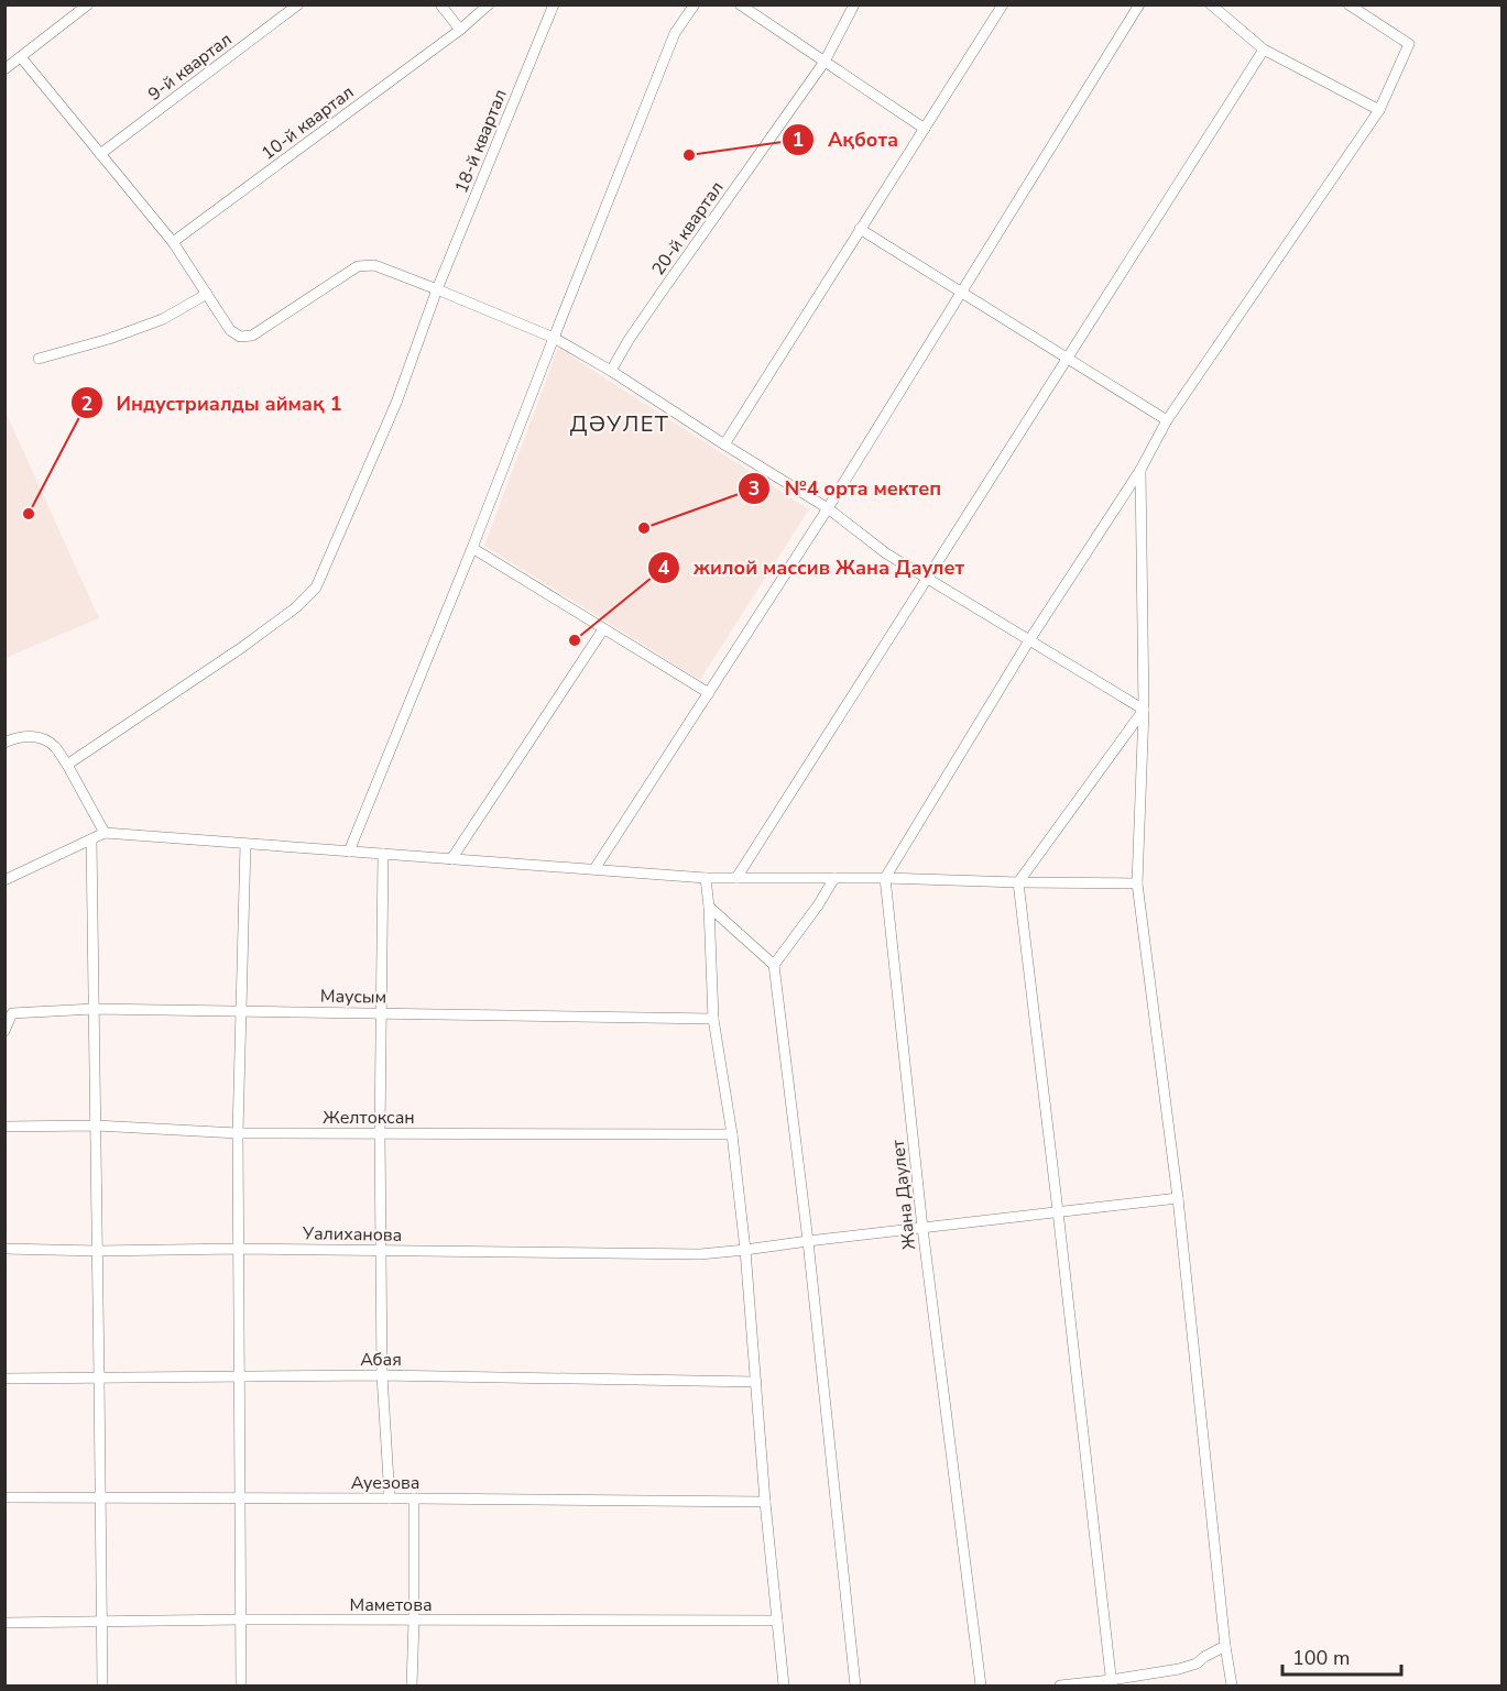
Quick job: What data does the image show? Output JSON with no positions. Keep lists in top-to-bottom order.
{
  "streets": {
    "street": [
      "9-й квартал",
      "10-й квартал",
      "18-й квартал",
      "20-й квартал",
      "Маусым",
      "Желтоксан",
      "Жана Даулет",
      "Уалиханова",
      "Абая",
      "Ауезова",
      "Маметова"
    ]
  },
  "crossings": [
    ["Жана Даулет", "Уалиханова"]
  ],
  "districts": ["ДӘУЛЕТ"],
  "places": [
    "Ақбота",
    "Индустриалды аймақ 1",
    "№4 орта мектеп",
    "жилой массив Жана Даулет"
  ],
  "scale_bar": "100 m"
}
